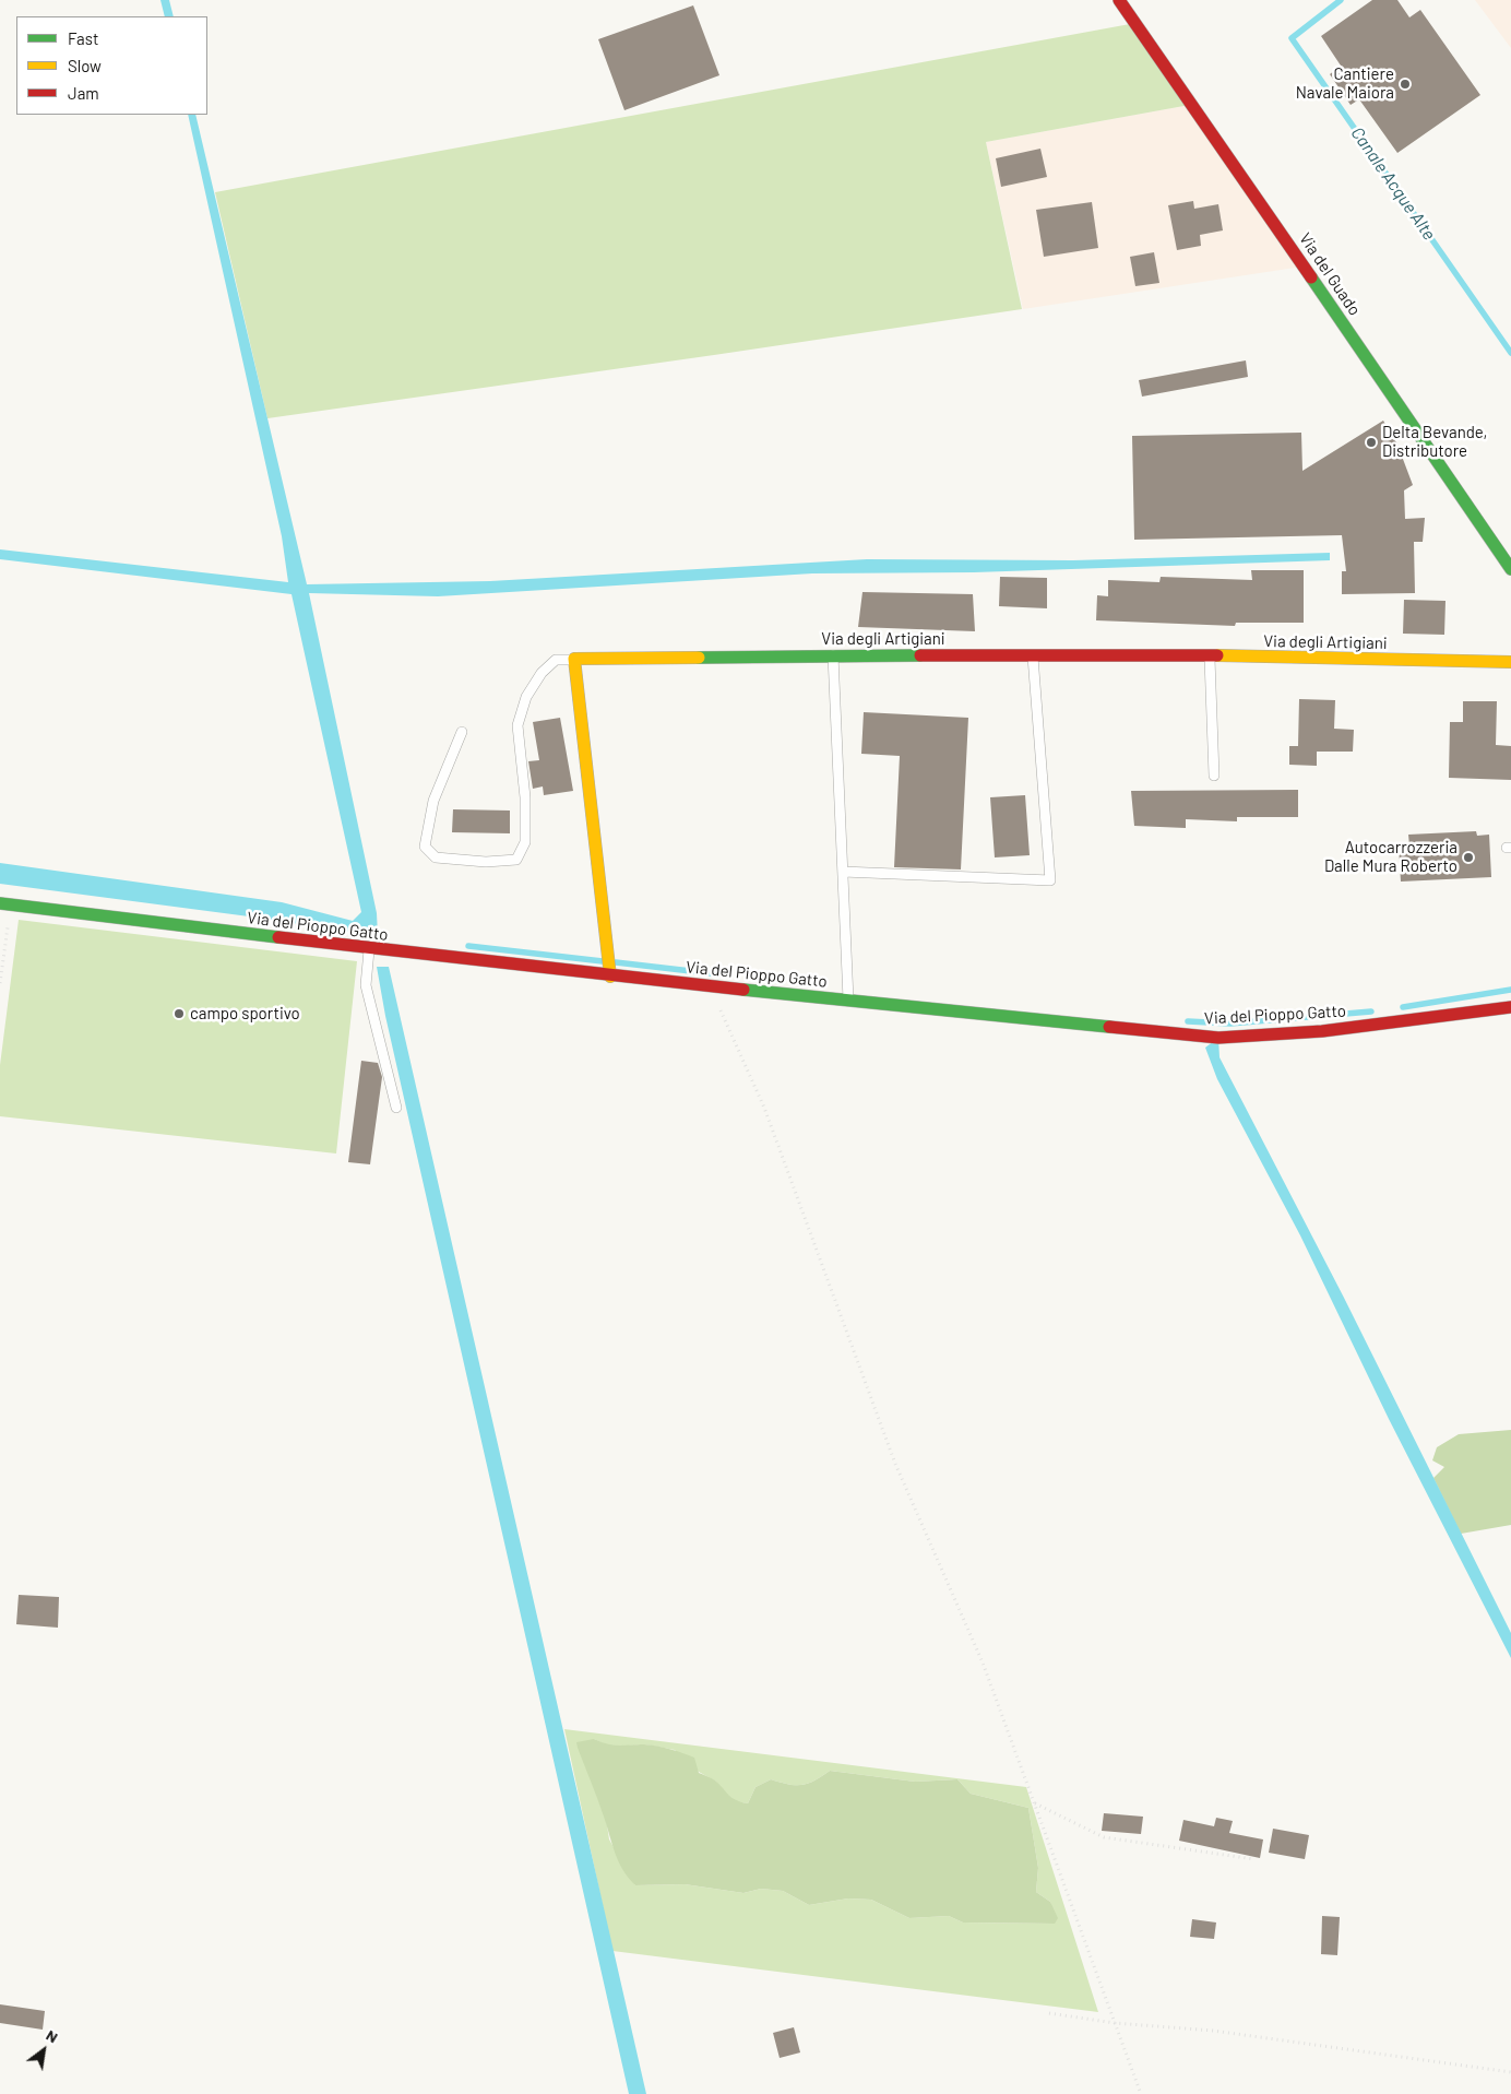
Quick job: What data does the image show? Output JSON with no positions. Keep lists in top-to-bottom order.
{
  "streets": {
    "street": ["Via del Guado", "Via degli Artigiani", "Via del Pioppo Gatto"]
  },
  "water": ["Canale Acque Alte"],
  "places": [
    "Cantiere Navale Maiora",
    "Delta Bevande, Distributore",
    "Autocarrozzeria Dalle Mura Roberto",
    "campo sportivo"
  ],
  "legend": ["Fast", "Slow", "Jam"],
  "north": "top right"
}
